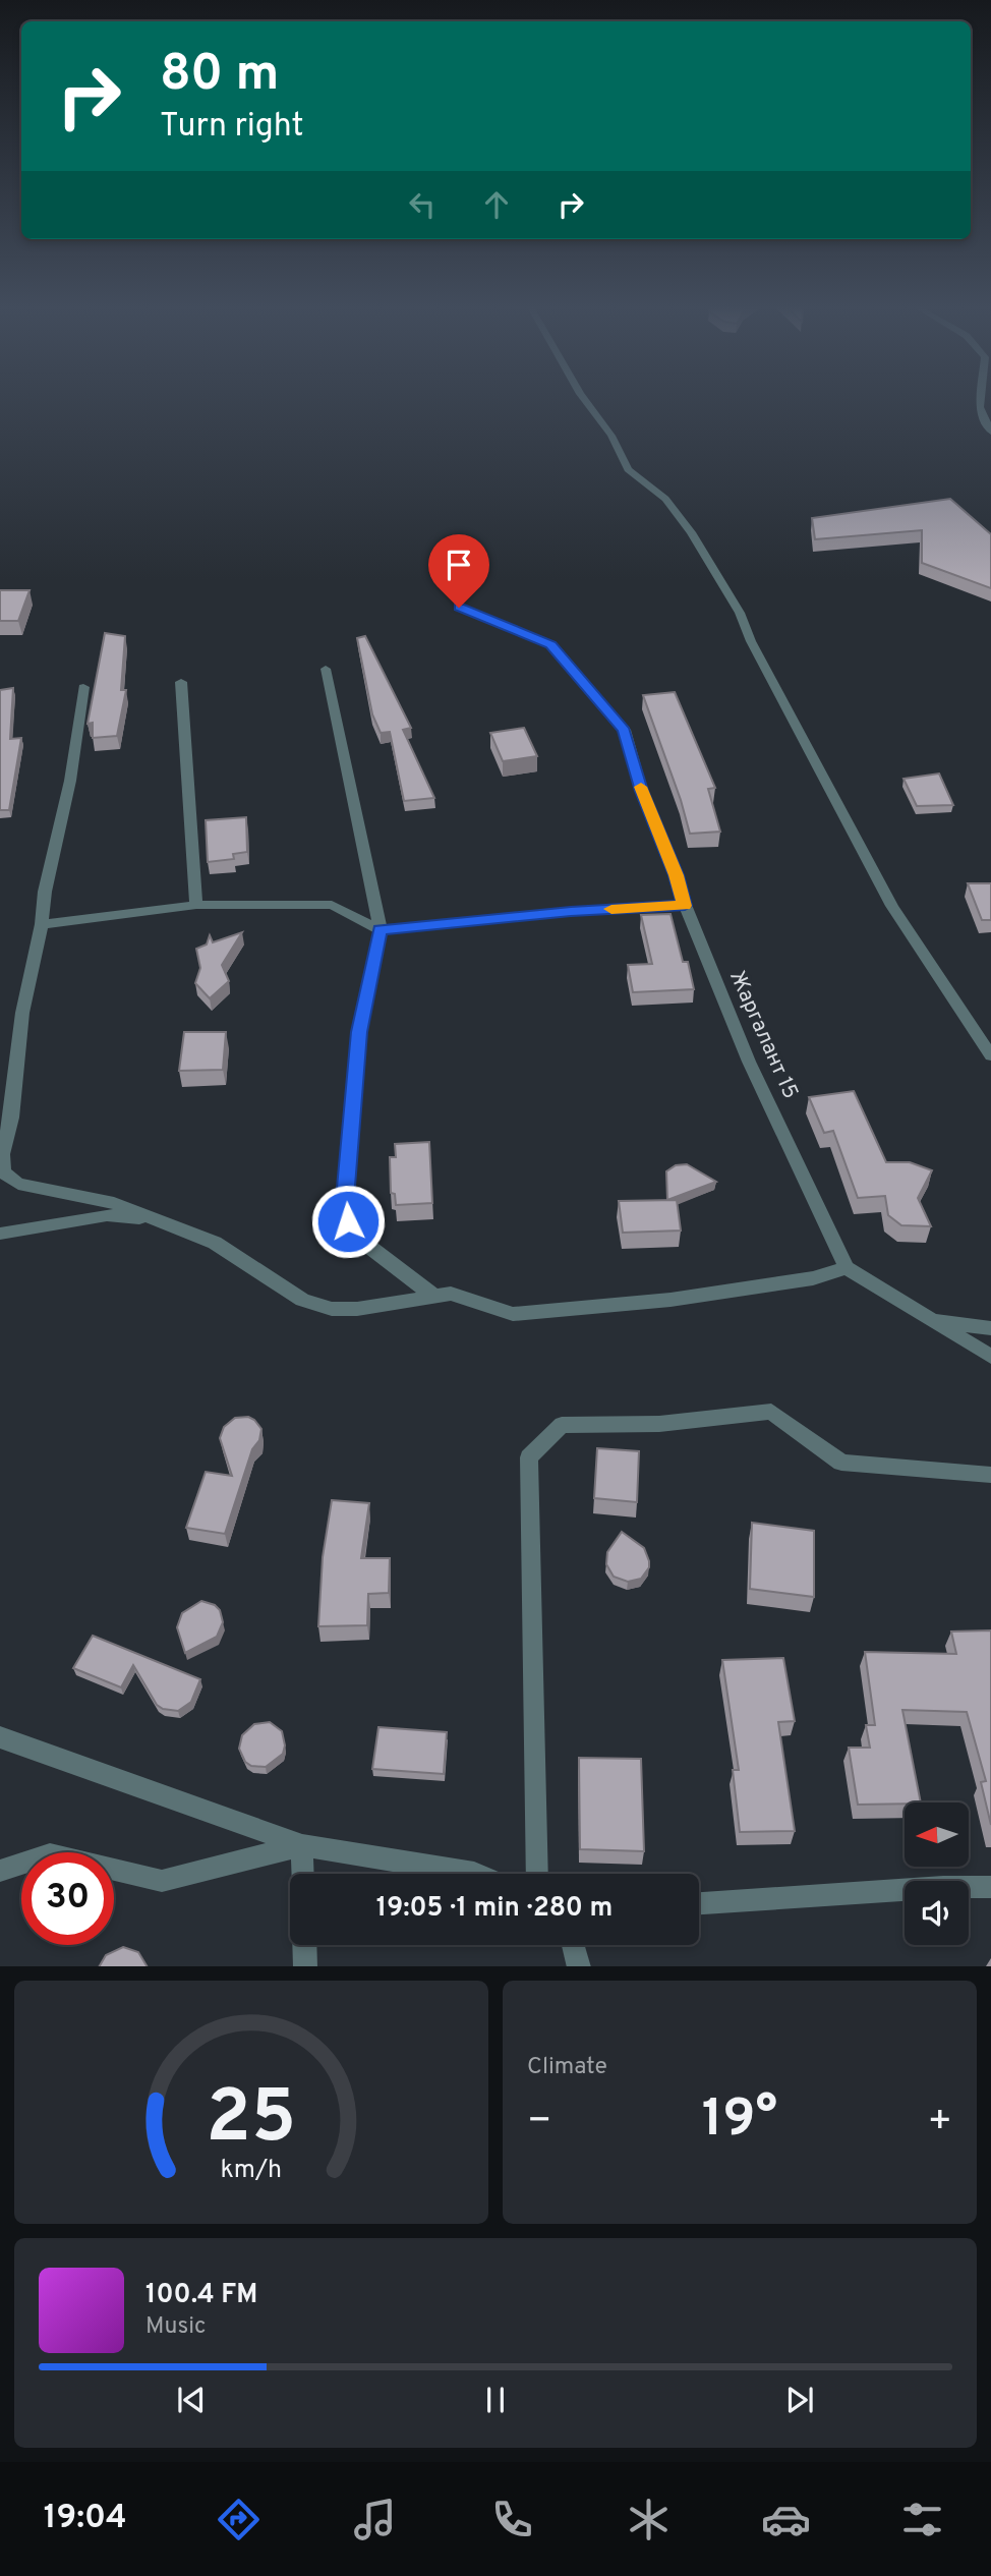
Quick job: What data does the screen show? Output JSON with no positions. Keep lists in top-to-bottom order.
{
  "streets": {
    "street": ["Жаргалант 15"]
  },
  "north": "left",
  "page": {
    "turn": ["80 m", "Turn right"],
    "limit": "30",
    "trip": "19:05 · 1 min · 280 m",
    "tile": "Climate",
    "heat": ["−", "19°", "+"],
    "song": ["100.4 FM", "Music"],
    "tabs": "19:04",
    "gauge": ["25", "km/h"]
  }
}
